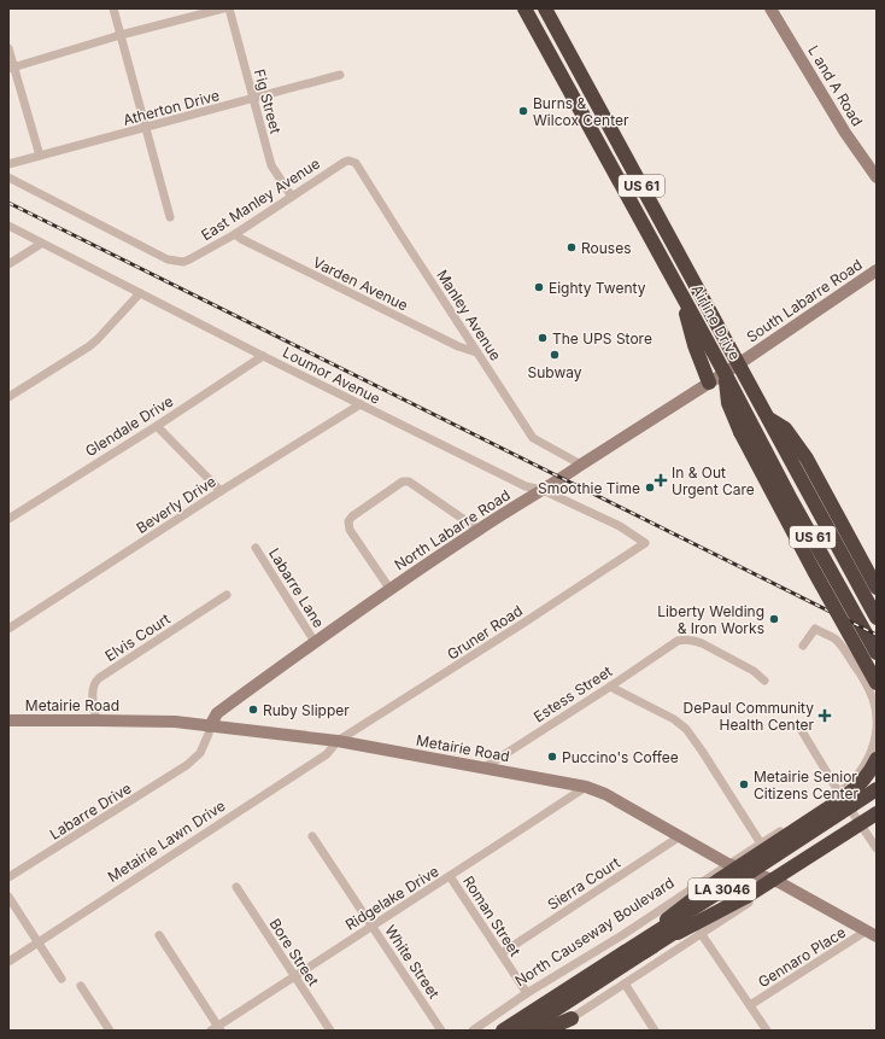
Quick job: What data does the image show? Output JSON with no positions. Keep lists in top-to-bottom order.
{
  "streets": {
    "highway": ["US 61", "Airline Drive", "LA 3046"],
    "street": [
      "L and A Road",
      "Fig Street",
      "Atherton Drive",
      "East Manley Avenue",
      "Varden Avenue",
      "South Labarre Road",
      "Manley Avenue",
      "Loumor Avenue",
      "Glendale Drive",
      "Beverly Drive",
      "North Labarre Road",
      "Labarre Lane",
      "Gruner Road",
      "Elvis Court",
      "Estess Street",
      "Metairie Road",
      "Labarre Drive",
      "Metairie Lawn Drive",
      "Sierra Court",
      "Ridgelake Drive",
      "Roman Street",
      "North Causeway Boulevard",
      "Bore Street",
      "Gennaro Place",
      "White Street"
    ]
  },
  "crossings": [
    ["Fig Street", "Atherton Drive"],
    ["Fig Street", "East Manley Avenue"],
    ["East Manley Avenue", "Varden Avenue"],
    ["East Manley Avenue", "Manley Avenue"],
    ["Varden Avenue", "Manley Avenue"],
    ["South Labarre Road", "Airline Drive"],
    ["South Labarre Road", "North Labarre Road"],
    ["Manley Avenue", "North Labarre Road"],
    ["Airline Drive", "North Labarre Road"],
    ["Loumor Avenue", "Glendale Drive"],
    ["Loumor Avenue", "Beverly Drive"],
    ["Loumor Avenue", "North Labarre Road"],
    ["Loumor Avenue", "Gruner Road"],
    ["North Labarre Road", "Labarre Lane"],
    ["North Labarre Road", "Metairie Road"],
    ["North Labarre Road", "Labarre Drive"],
    ["Gruner Road", "Metairie Road"],
    ["Gruner Road", "Metairie Lawn Drive"],
    ["Elvis Court", "Metairie Road"],
    ["Estess Street", "Metairie Road"],
    ["Metairie Road", "Labarre Drive"],
    ["Metairie Road", "Metairie Lawn Drive"],
    ["Metairie Road", "Sierra Court"],
    ["Metairie Road", "Ridgelake Drive"],
    ["Metairie Road", "North Causeway Boulevard"],
    ["Metairie Road", "Gennaro Place"],
    ["Sierra Court", "Roman Street"],
    ["Ridgelake Drive", "Roman Street"],
    ["Ridgelake Drive", "Bore Street"],
    ["Ridgelake Drive", "White Street"],
    ["Roman Street", "North Causeway Boulevard"]
  ],
  "places": {
    "other": [
      "Burns & Wilcox Center",
      "Rouses",
      "Eighty Twenty",
      "The UPS Store",
      "Subway",
      "Smoothie Time",
      "Liberty Welding & Iron Works",
      "Ruby Slipper",
      "Puccino's Coffee",
      "Metairie Senior Citizens Center"
    ],
    "health": ["In & Out Urgent Care", "DePaul Community Health Center"]
  }
}
